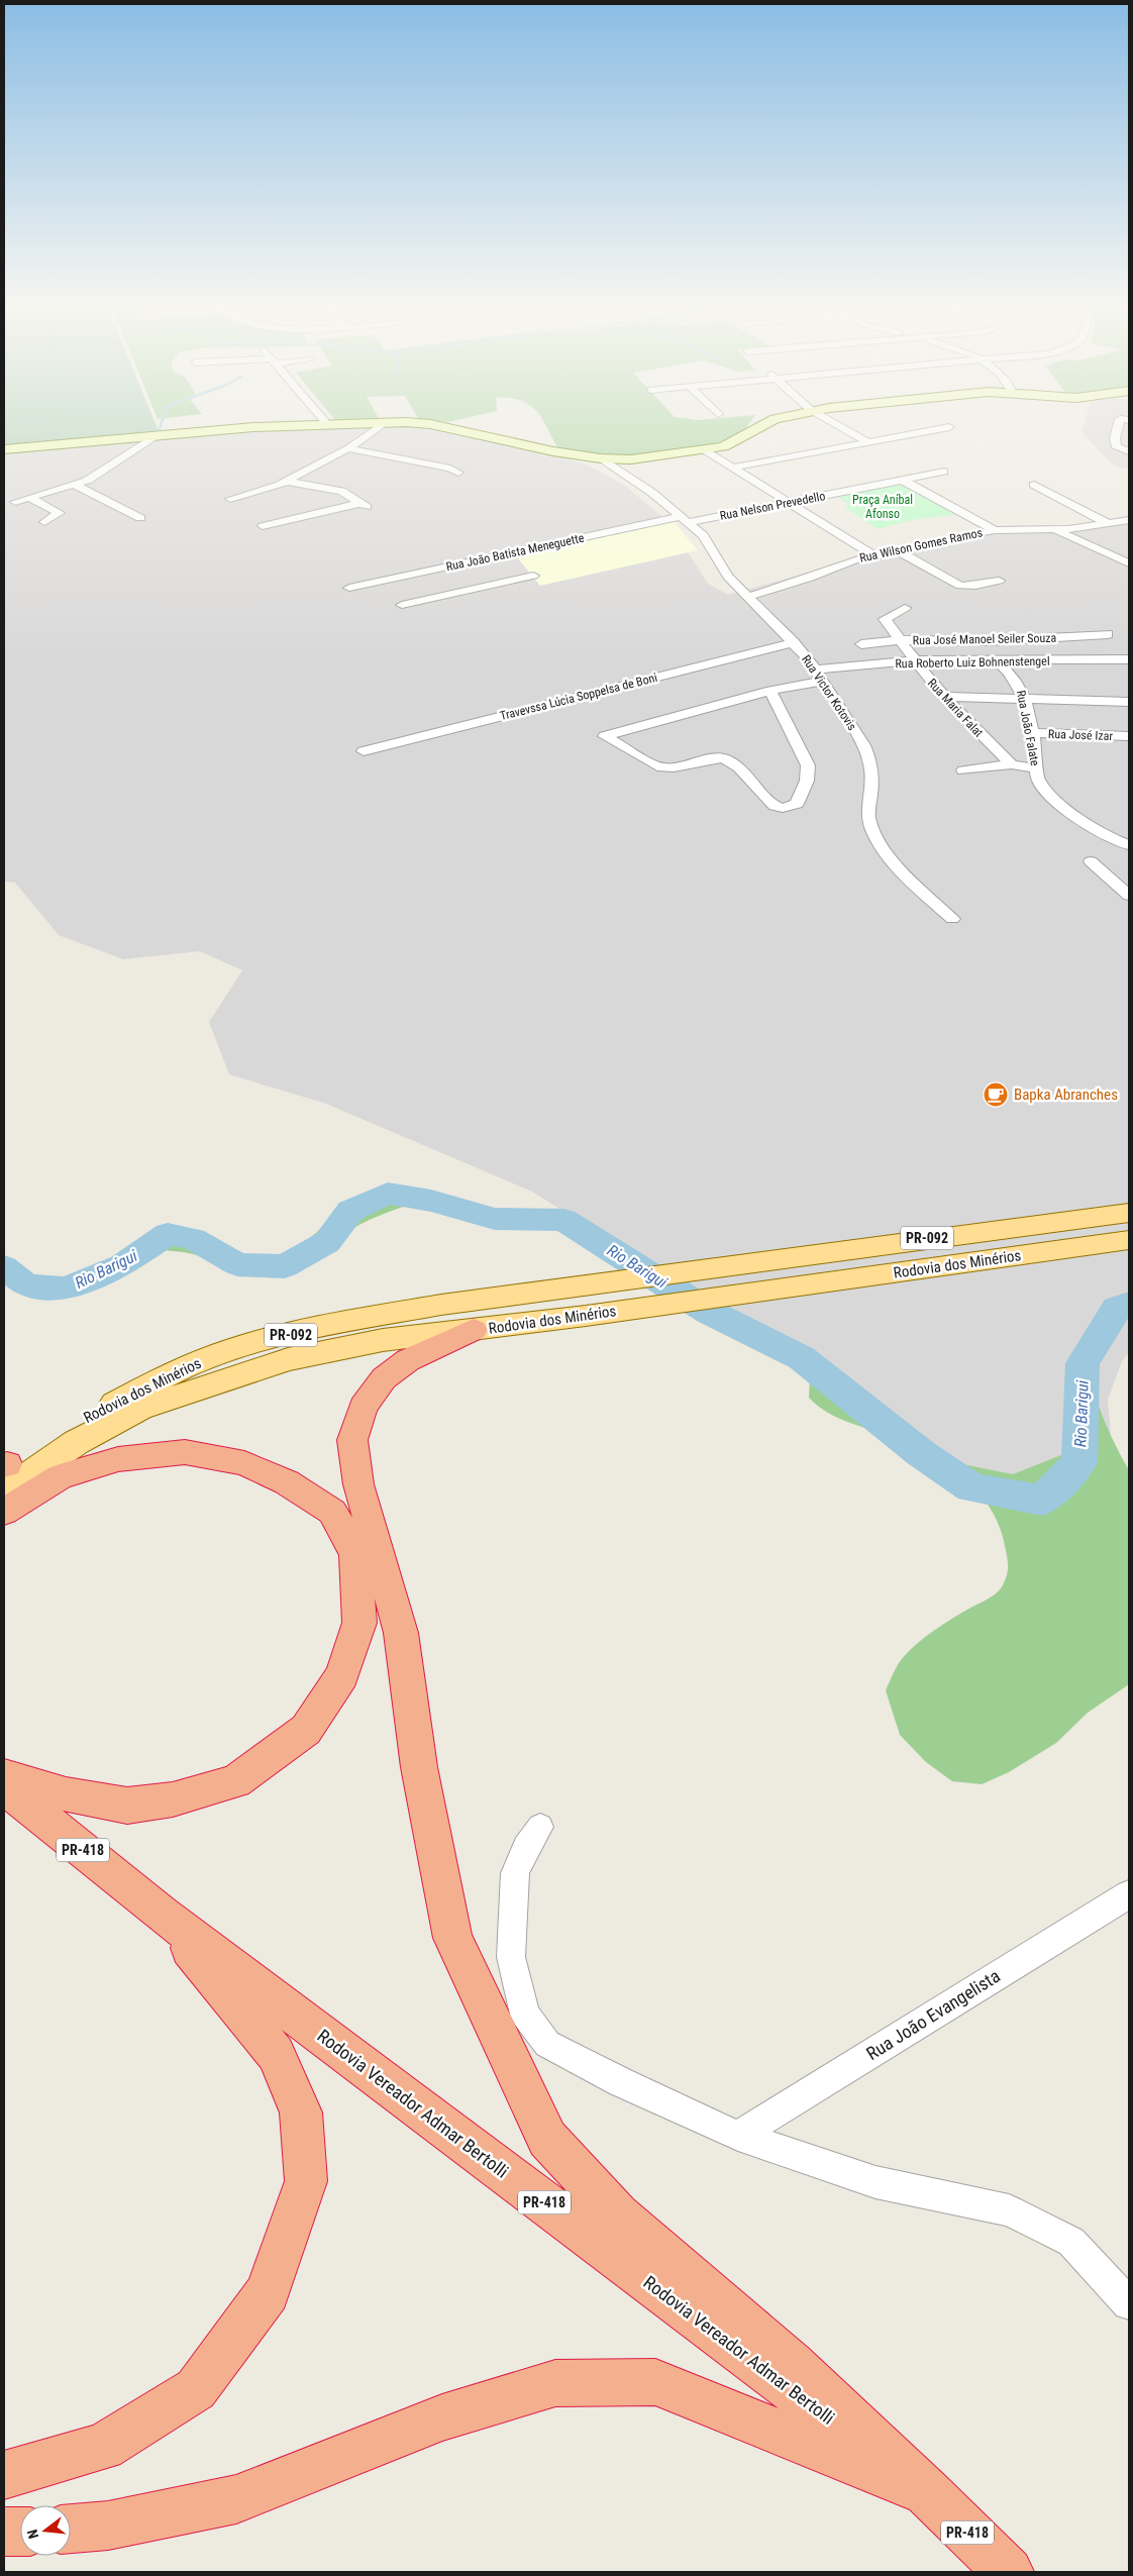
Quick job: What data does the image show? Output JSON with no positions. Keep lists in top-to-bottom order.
{
  "streets": {
    "highway": ["PR-418", "Rodovia Vereador Admar Bertolli"],
    "main road": ["PR-092", "Rodovia dos Minérios"],
    "street": [
      "Rua Nelson Prevedello",
      "Rua Wilson Gomes Ramos",
      "Rua João Batista Meneguette",
      "Rua José Manoel Seiler Souza",
      "Rua Roberto Luiz Bohnenstengel",
      "Rua Victor Kotovis",
      "Travevssa Lúcia Soppelsa de Boni",
      "Rua Maria Falat",
      "Rua João Falate",
      "Rua José Izar",
      "Rua João Evangelista"
    ]
  },
  "crossings": [
    ["Rua Nelson Prevedello", "Rua João Batista Meneguette"],
    ["Rua Nelson Prevedello", "Rua Victor Kotovis"],
    ["Rua Wilson Gomes Ramos", "Rua Victor Kotovis"],
    ["Rua João Batista Meneguette", "Rua Victor Kotovis"],
    ["Rua José Manoel Seiler Souza", "Rua Maria Falat"],
    ["Rua Roberto Luiz Bohnenstengel", "Rua Victor Kotovis"],
    ["Rua Roberto Luiz Bohnenstengel", "Rua Maria Falat"],
    ["Rua Roberto Luiz Bohnenstengel", "Rua João Falate"],
    ["Rua Victor Kotovis", "Travevssa Lúcia Soppelsa de Boni"],
    ["Rua João Falate", "Rua José Izar"]
  ],
  "water": ["Rio Barigui"],
  "parks": ["Praça Aníbal Afonso"],
  "places": {
    "cafe": ["Bapka Abranches"]
  },
  "north": "left"
}
